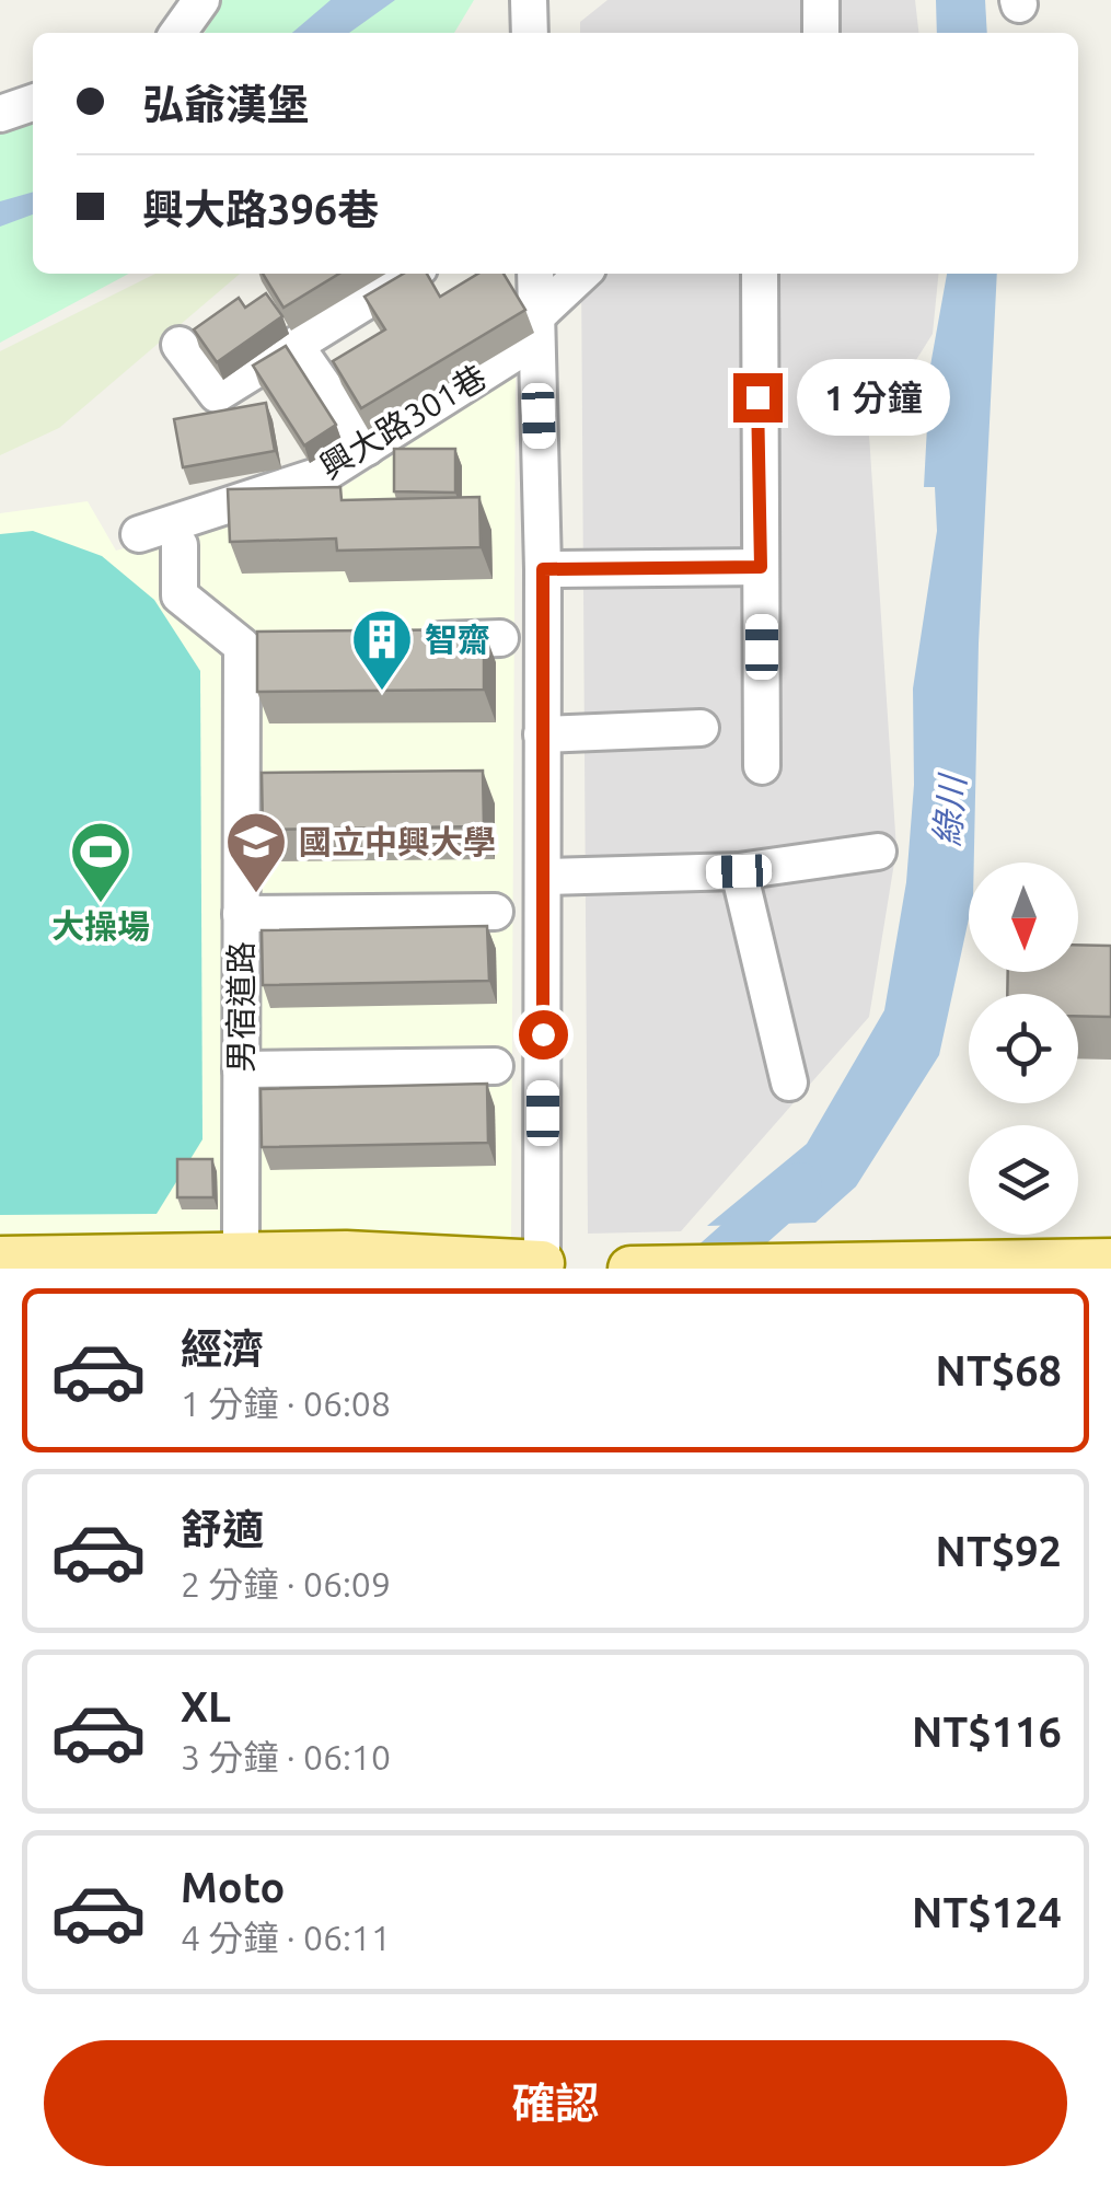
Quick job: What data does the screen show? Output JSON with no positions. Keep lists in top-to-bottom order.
{
  "streets": {
    "street": ["興大路301巷", "男宿道路"]
  },
  "water": ["綠川"],
  "places": {
    "building": ["智齋"],
    "school or university": ["國立中興大學"],
    "sports": ["大操場"]
  },
  "north": "bottom",
  "page": {
    "banner": ["弘爺漢堡", "興大路396巷"],
    "bubble": "1 分鐘",
    "list": [
      {
        "name": "經濟",
        "note": "1 分鐘 · 06:08",
        "value": "NT$68"
      },
      {
        "name": "舒適",
        "note": "2 分鐘 · 06:09",
        "value": "NT$92"
      },
      {
        "name": "XL",
        "note": "3 分鐘 · 06:10",
        "value": "NT$116"
      },
      {
        "name": "Moto",
        "note": "4 分鐘 · 06:11",
        "value": "NT$124"
      }
    ],
    "buttons": "確認"
  }
}
